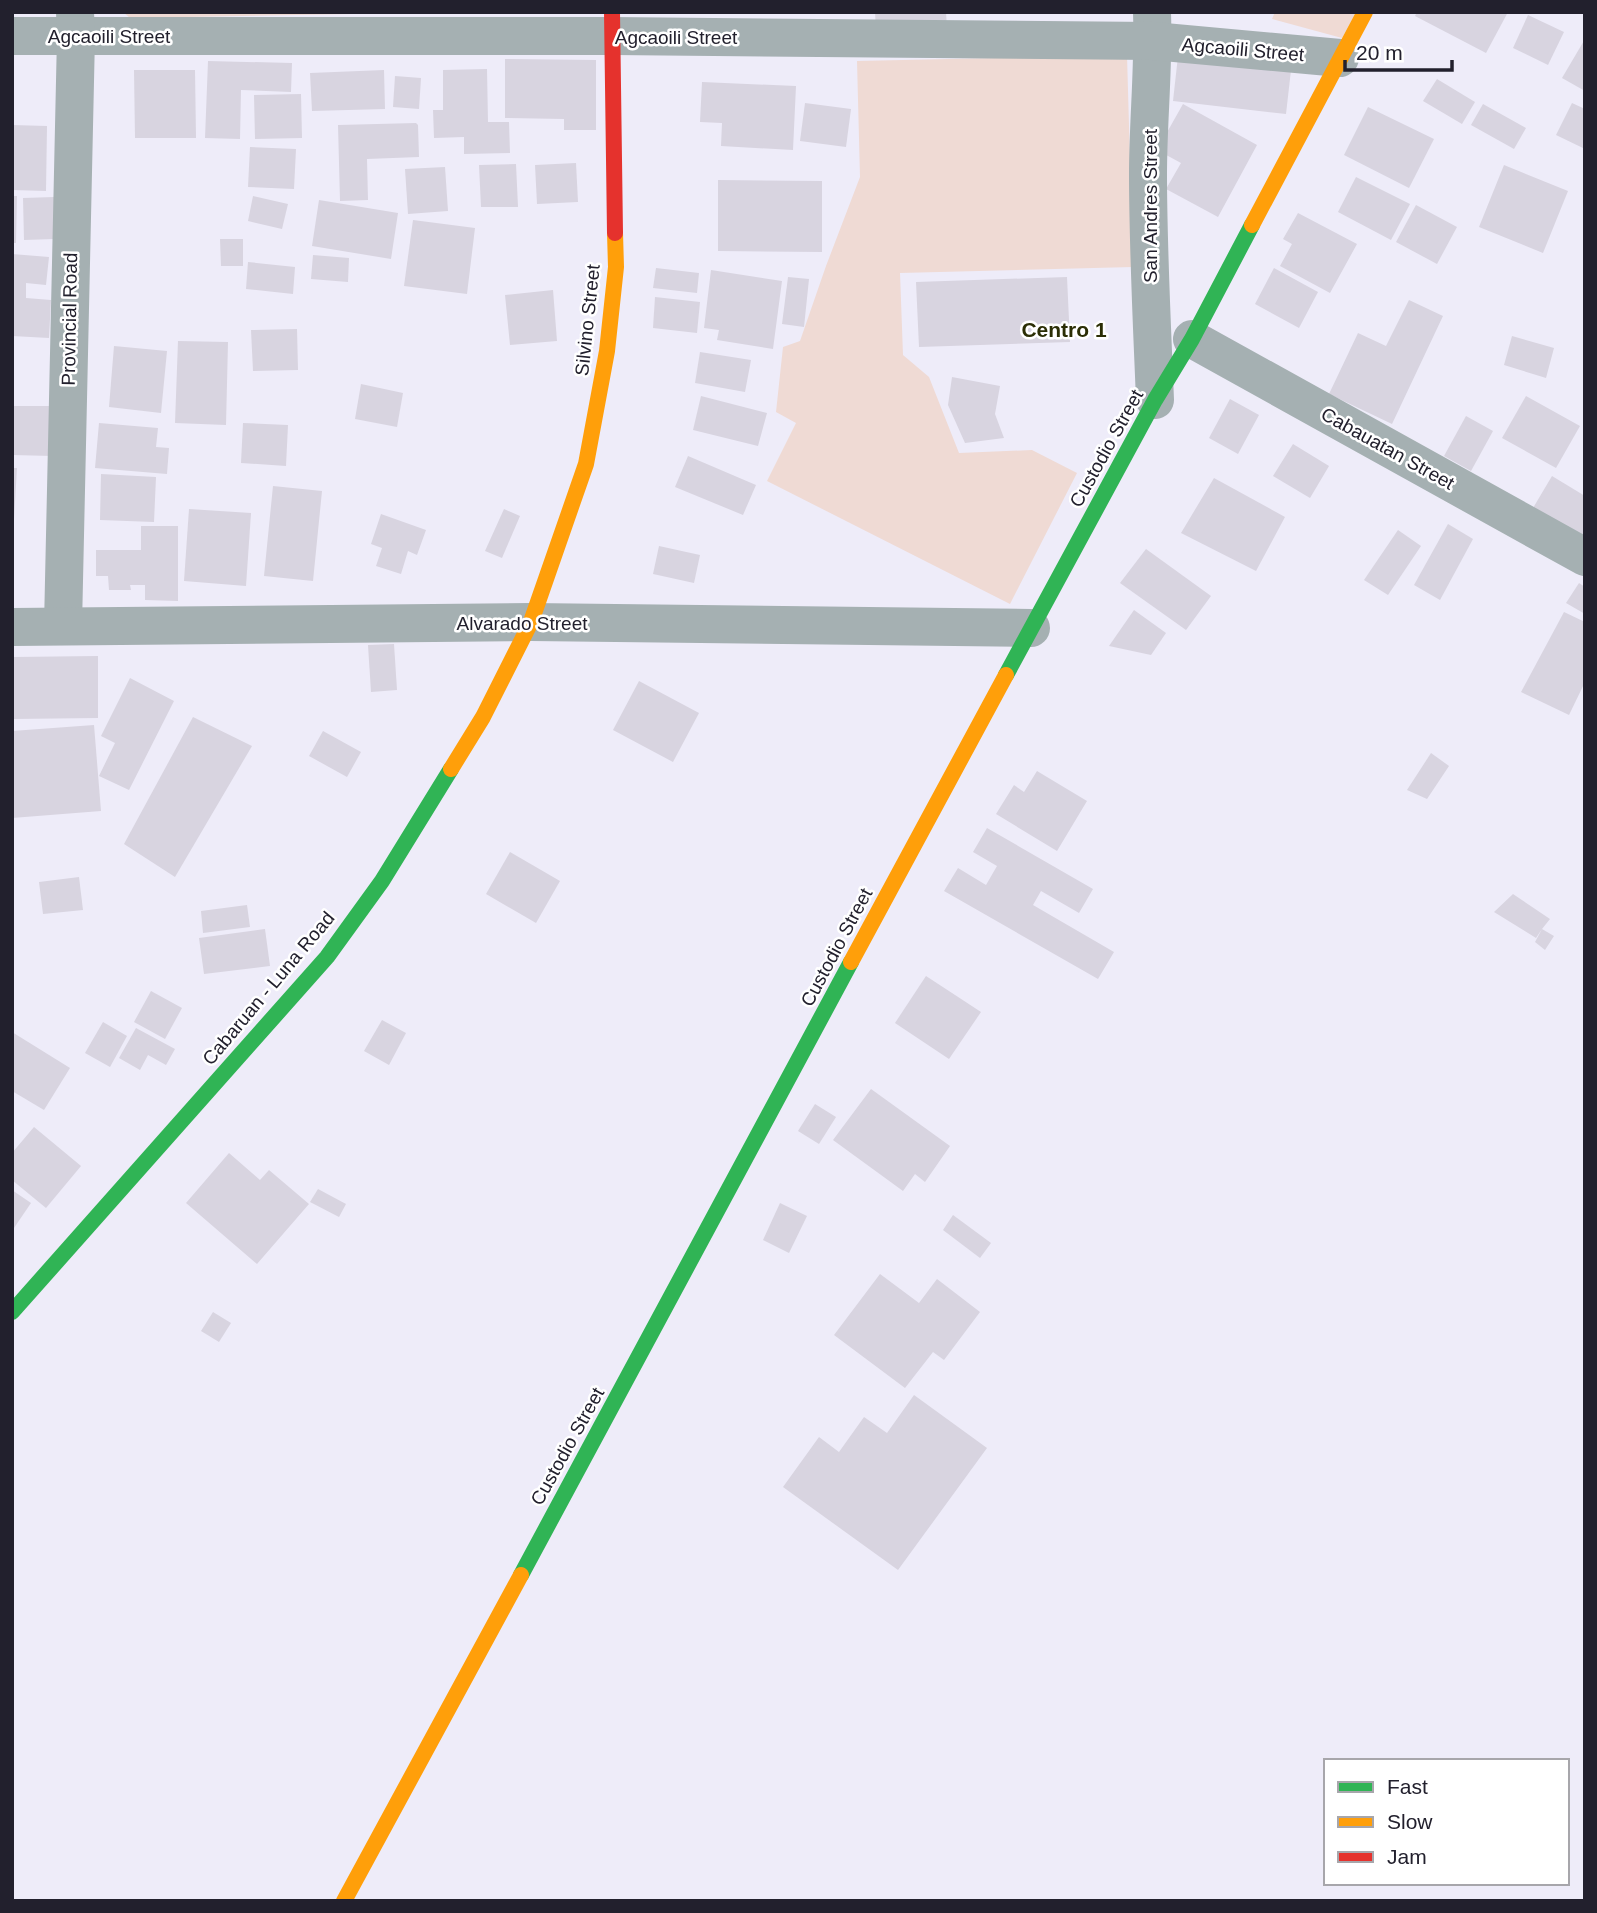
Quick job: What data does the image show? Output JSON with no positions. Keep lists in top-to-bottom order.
{
  "streets": {
    "street": [
      "Agcaoili Street",
      "San Andres Street",
      "Provincial Road",
      "Silvino Street",
      "Custodio Street",
      "Cabauatan Street",
      "Alvarado Street",
      "Cabaruan - Luna Road"
    ]
  },
  "crossings": [
    ["Agcaoili Street", "San Andres Street"],
    ["Agcaoili Street", "Provincial Road"],
    ["Agcaoili Street", "Silvino Street"],
    ["Agcaoili Street", "Custodio Street"],
    ["San Andres Street", "Custodio Street"],
    ["Provincial Road", "Alvarado Street"],
    ["Silvino Street", "Alvarado Street"],
    ["Silvino Street", "Cabaruan - Luna Road"],
    ["Custodio Street", "Cabauatan Street"],
    ["Custodio Street", "Alvarado Street"],
    ["Alvarado Street", "Cabaruan - Luna Road"]
  ],
  "districts": ["Centro 1"],
  "legend": ["Fast", "Slow", "Jam"],
  "scale_bar": "20 m"
}
